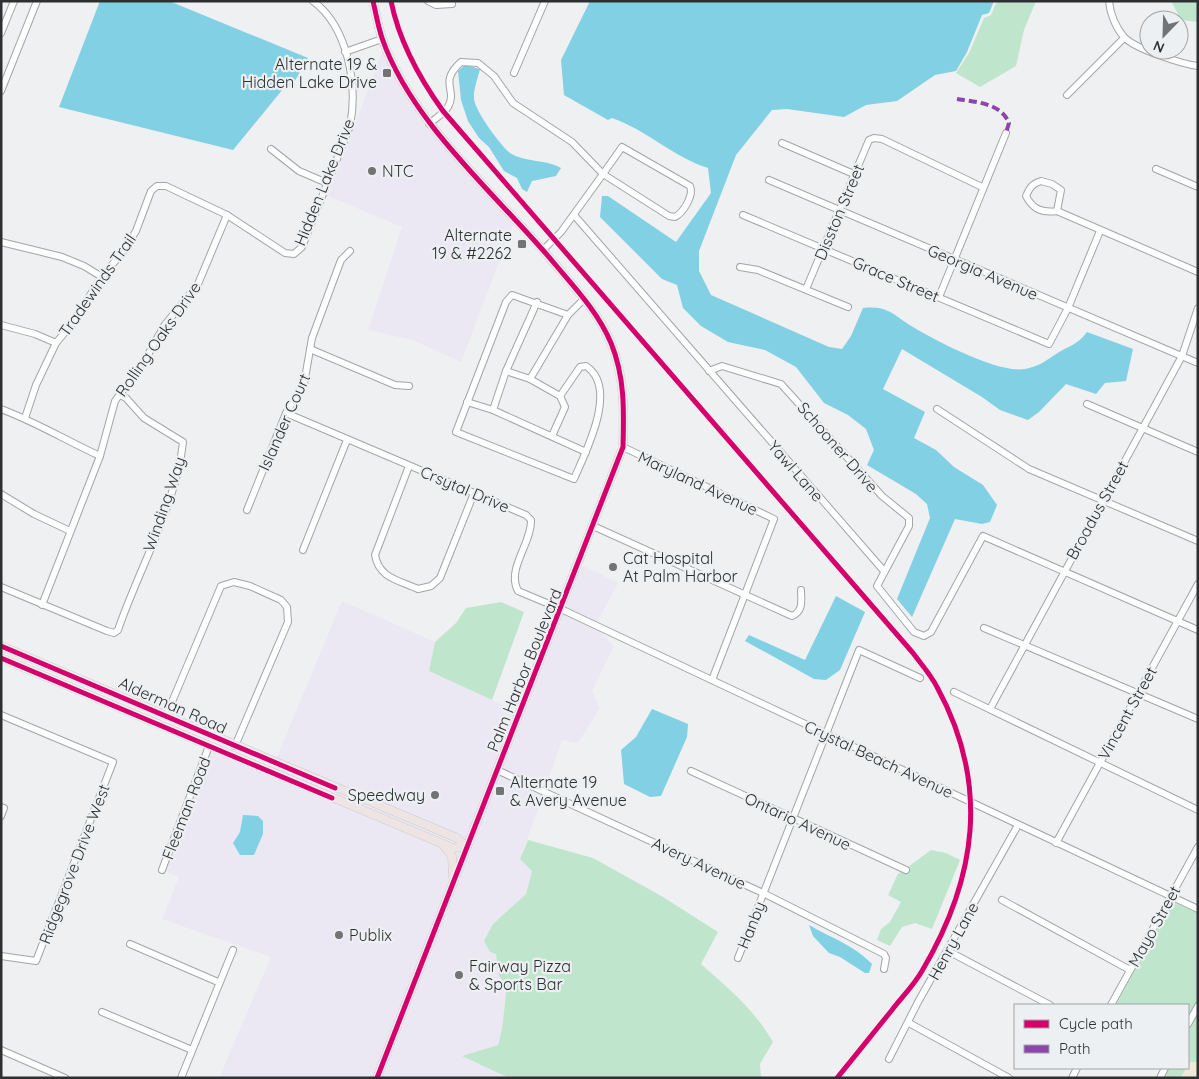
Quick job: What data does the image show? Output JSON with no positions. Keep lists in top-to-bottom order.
{
  "streets": {
    "main road": ["Palm Harbor Boulevard", "Alderman Road"],
    "street": [
      "Hidden Lake Drive",
      "Disston Street",
      "Georgia Avenue",
      "Grace Street",
      "Tradewinds Trail",
      "Rolling Oaks Drive",
      "Islander Court",
      "Schooner Drive",
      "Yawl Lane",
      "Maryland Avenue",
      "Crsytal Drive",
      "Winding Way",
      "Broadus Street",
      "Vincent Street",
      "Crystal Beach Avenue",
      "Fleeman Road",
      "Ontario Avenue",
      "Avery Avenue",
      "Ridgegrove Drive West",
      "Hanby",
      "Mayo Street",
      "Henry Lane"
    ]
  },
  "crossings": [
    ["Hidden Lake Drive", "Tradewinds Trail"],
    ["Disston Street", "Georgia Avenue"],
    ["Disston Street", "Grace Street"],
    ["Georgia Avenue", "Grace Street"],
    ["Georgia Avenue", "Broadus Street"],
    ["Tradewinds Trail", "Rolling Oaks Drive"],
    ["Rolling Oaks Drive", "Winding Way"],
    ["Islander Court", "Crsytal Drive"],
    ["Schooner Drive", "Yawl Lane"],
    ["Maryland Avenue", "Palm Harbor Boulevard"],
    ["Crsytal Drive", "Palm Harbor Boulevard"],
    ["Crsytal Drive", "Crystal Beach Avenue"],
    ["Palm Harbor Boulevard", "Alderman Road"],
    ["Palm Harbor Boulevard", "Crystal Beach Avenue"],
    ["Palm Harbor Boulevard", "Avery Avenue"],
    ["Alderman Road", "Fleeman Road"],
    ["Vincent Street", "Crystal Beach Avenue"],
    ["Crystal Beach Avenue", "Hanby"],
    ["Crystal Beach Avenue", "Mayo Street"],
    ["Crystal Beach Avenue", "Henry Lane"],
    ["Ontario Avenue", "Hanby"],
    ["Avery Avenue", "Hanby"]
  ],
  "places": {
    "transit": ["Alternate 19 & Hidden Lake Drive", "Alternate 19 & #2262", "Alternate 19 & Avery Avenue"],
    "other": [
      "NTC",
      "Cat Hospital At Palm Harbor",
      "Speedway",
      "Publix",
      "Fairway Pizza & Sports Bar"
    ]
  },
  "legend": ["Cycle path", "Path"],
  "north": "bottom left"
}
